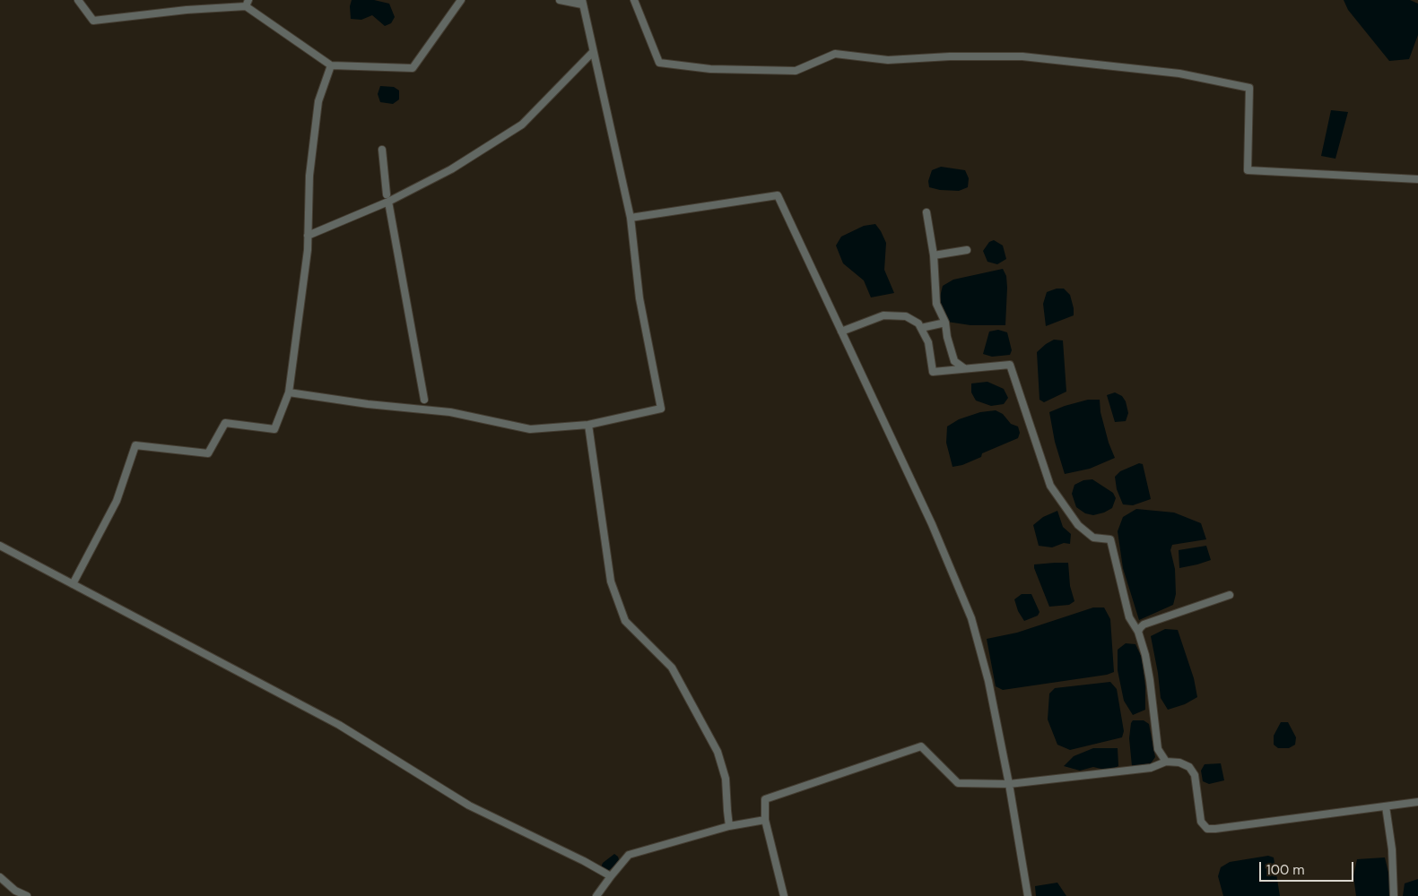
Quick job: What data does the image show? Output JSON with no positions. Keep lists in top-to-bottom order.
{
  "scale_bar": "100 m"
}
